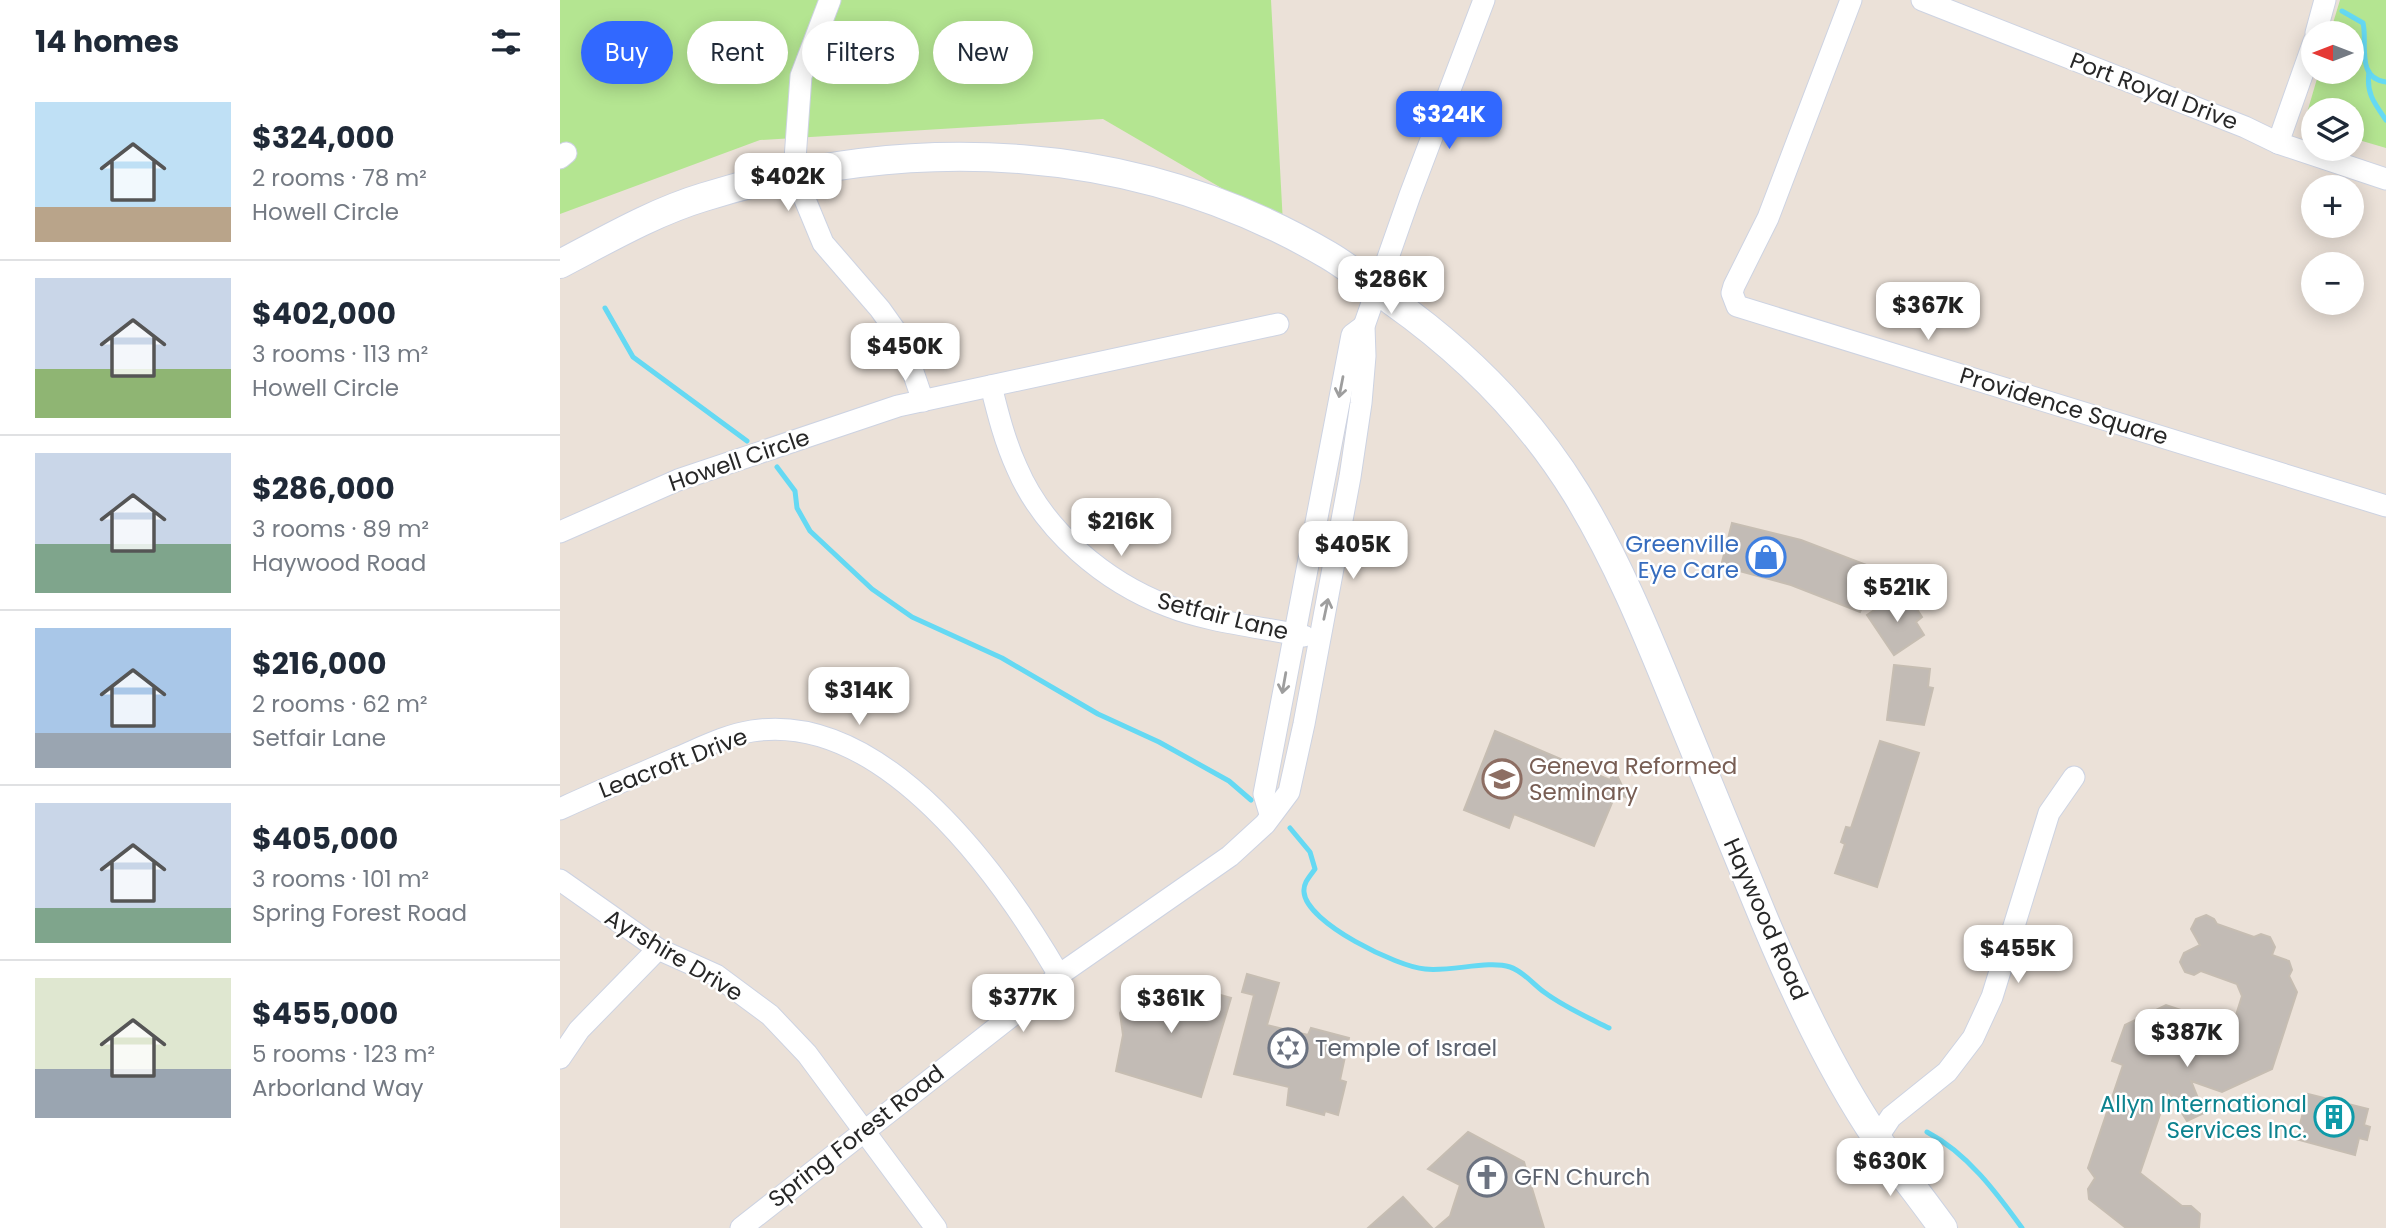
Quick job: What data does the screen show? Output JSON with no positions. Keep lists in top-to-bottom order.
{
  "streets": {
    "main road": ["Haywood Road"],
    "street": [
      "Port Royal Drive",
      "Providence Square",
      "Howell Circle",
      "Setfair Lane",
      "Leacroft Drive",
      "Ayrshire Drive",
      "Spring Forest Road"
    ]
  },
  "crossings": [
    ["Howell Circle", "Setfair Lane"],
    ["Setfair Lane", "Spring Forest Road"],
    ["Leacroft Drive", "Spring Forest Road"],
    ["Haywood Road", "Spring Forest Road"],
    ["Ayrshire Drive", "Spring Forest Road"]
  ],
  "places": {
    "shop": ["Greenville Eye Care"],
    "school or university": ["Geneva Reformed Seminary"],
    "synagogue": ["Temple of Israel"],
    "building": ["Allyn International Services Inc."],
    "church": ["GFN Church"]
  },
  "north": "left",
  "page": {
    "heading": "14 homes",
    "map_buttons": ["+", "−"],
    "chip": [
      "Buy",
      "Rent",
      "Filters",
      "New"
    ],
    "list": [
      {
        "name": "$324,000",
        "note": "2 rooms · 78 m² · Howell Circle"
      },
      {
        "name": "$402,000",
        "note": "3 rooms · 113 m² · Howell Circle"
      },
      {
        "name": "$286,000",
        "note": "3 rooms · 89 m² · Haywood Road"
      },
      {
        "name": "$216,000",
        "note": "2 rooms · 62 m² · Setfair Lane"
      },
      {
        "name": "$405,000",
        "note": "3 rooms · 101 m² · Spring Forest Road"
      },
      {
        "name": "$455,000",
        "note": "5 rooms · 123 m² · Arborland Way"
      }
    ],
    "price": [
      "$324K",
      "$402K",
      "$286K",
      "$367K",
      "$450K",
      "$216K",
      "$405K",
      "$521K",
      "$314K",
      "$455K",
      "$377K",
      "$361K",
      "$387K",
      "$630K"
    ]
  }
}
